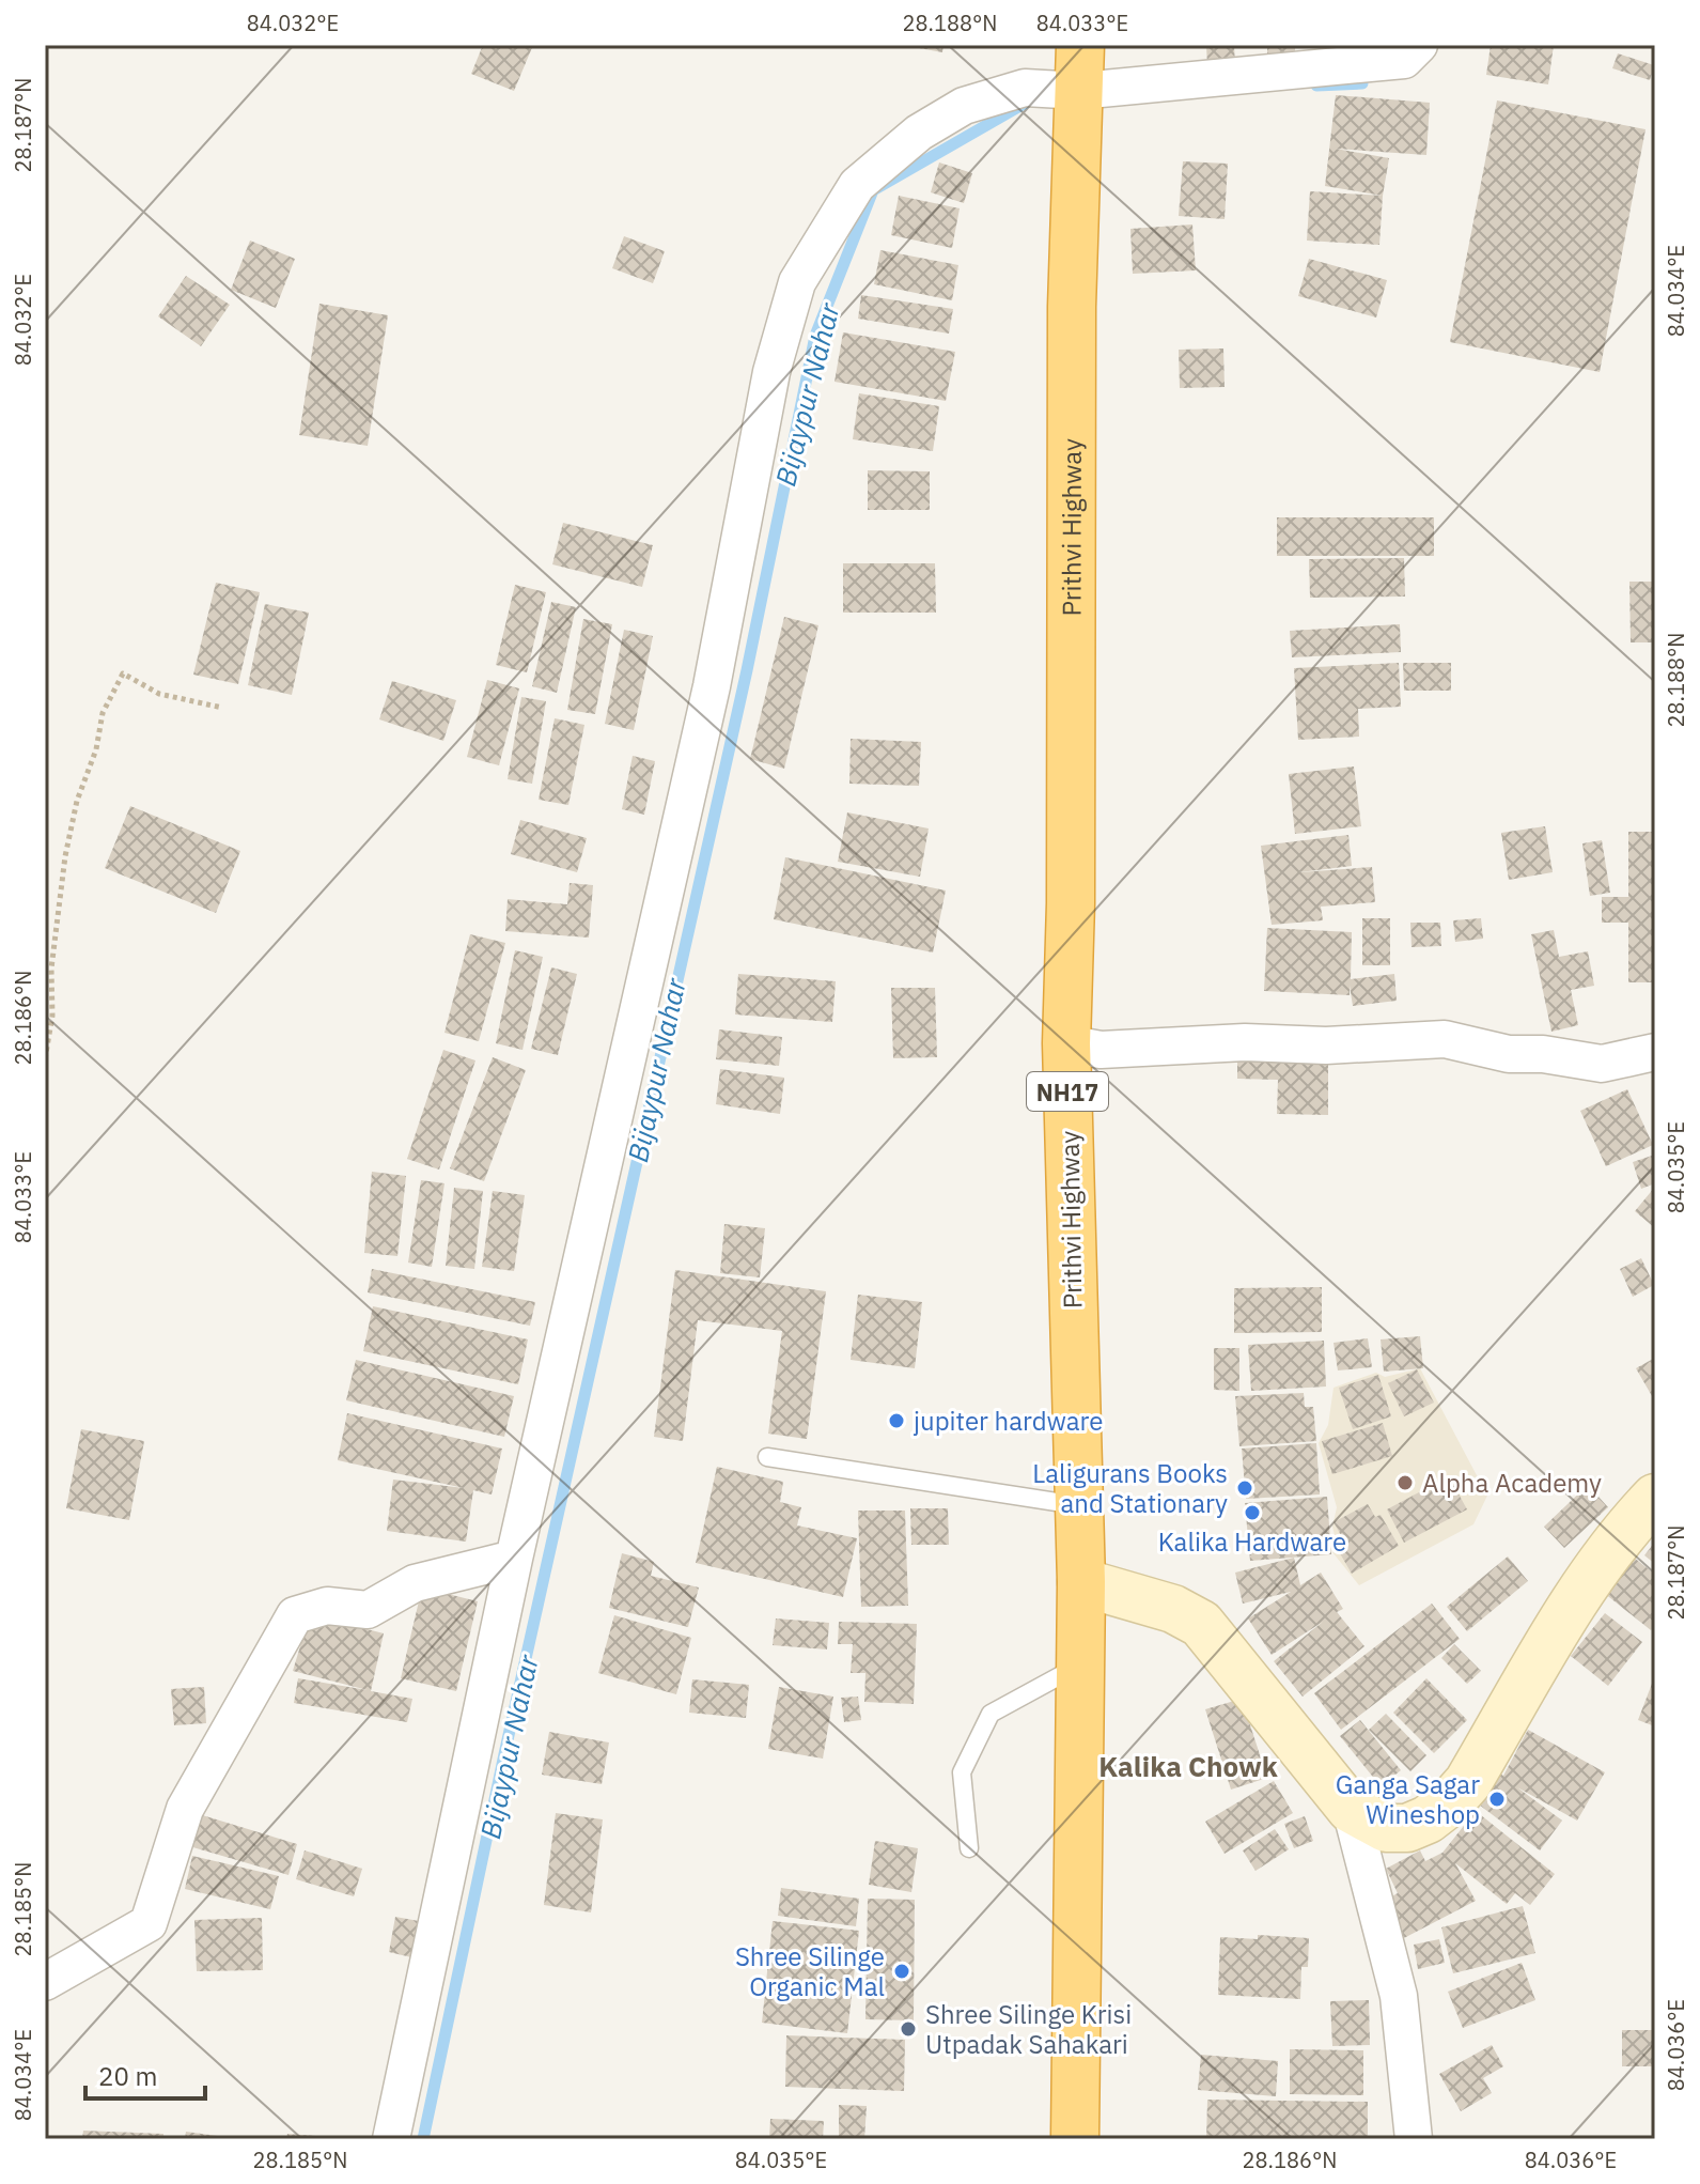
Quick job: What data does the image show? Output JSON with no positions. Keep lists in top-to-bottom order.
{
  "streets": {
    "highway": ["Prithvi Highway", "NH17"]
  },
  "districts": ["Kalika Chowk"],
  "water": ["Bijaypur Nahar"],
  "places": [
    "jupiter hardware",
    "Alpha Academy",
    "Laligurans Books and Stationary",
    "Kalika Hardware",
    "Ganga Sagar Wineshop",
    "Shree Silinge Organic Mal",
    "Shree Silinge Krisi Utpadak Sahakari"
  ],
  "scale_bar": "20 m",
  "coordinates": [
    "84.032°E",
    "28.188°N",
    "84.033°E",
    "28.187°N",
    "84.034°E",
    "28.186°N",
    "84.035°E",
    "28.185°N",
    "84.036°E"
  ]
}
